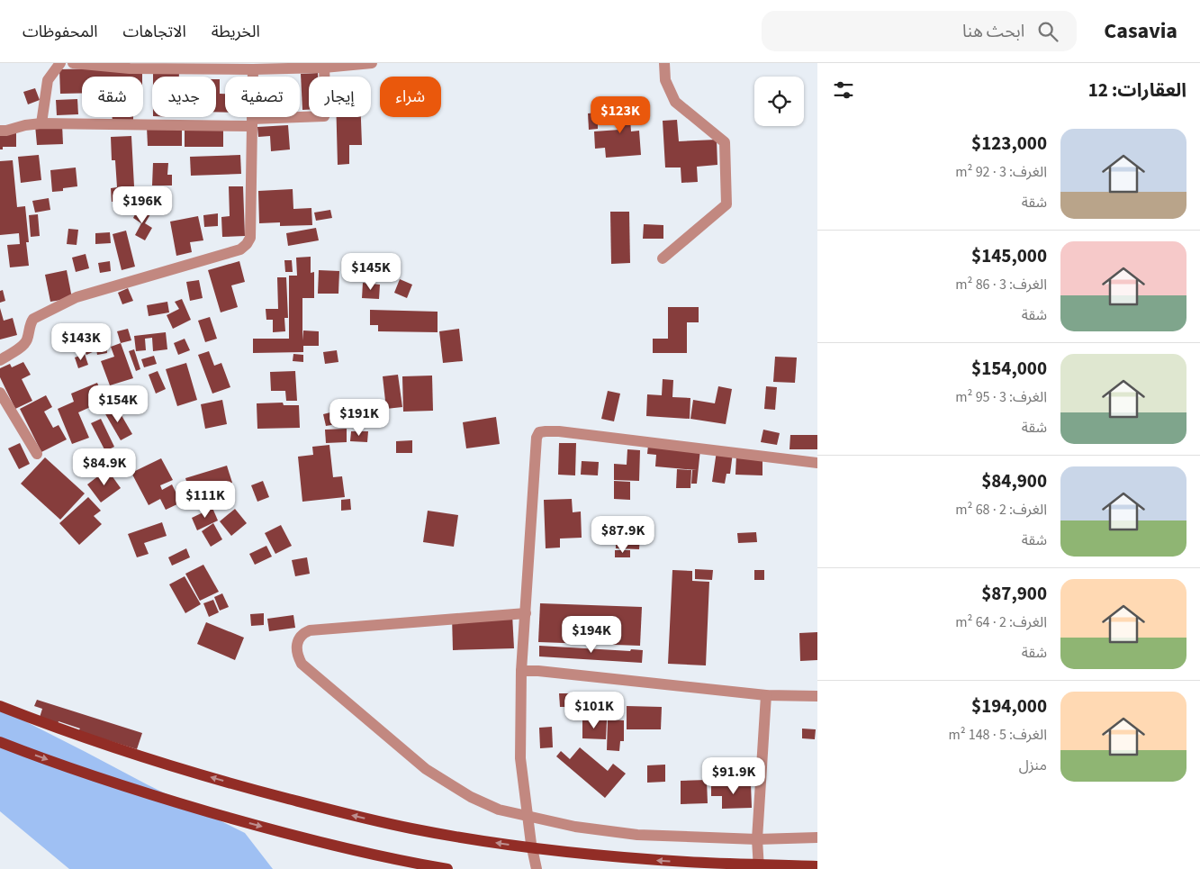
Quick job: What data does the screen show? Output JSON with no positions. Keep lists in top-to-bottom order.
{
  "page": {
    "header": "Casavia",
    "search": "ابحث هنا",
    "nav": ["الخريطة", "الاتجاهات", "المحفوظات"],
    "heading": "العقارات: 12",
    "chip": [
      "شراء",
      "إيجار",
      "تصفية",
      "جديد",
      "شقة"
    ],
    "price": [
      "$123K",
      "$196K",
      "$145K",
      "$143K",
      "$154K",
      "$191K",
      "$84.9K",
      "$111K",
      "$87.9K",
      "$194K",
      "$101K",
      "$91.9K"
    ],
    "list": [
      {
        "name": "$123,000",
        "note": "الغرف: 3 · 92 m² · شقة"
      },
      {
        "name": "$145,000",
        "note": "الغرف: 3 · 86 m² · شقة"
      },
      {
        "name": "$154,000",
        "note": "الغرف: 3 · 95 m² · شقة"
      },
      {
        "name": "$84,900",
        "note": "الغرف: 2 · 68 m² · شقة"
      },
      {
        "name": "$87,900",
        "note": "الغرف: 2 · 64 m² · شقة"
      },
      {
        "name": "$194,000",
        "note": "الغرف: 5 · 148 m² · منزل"
      }
    ]
  }
}
